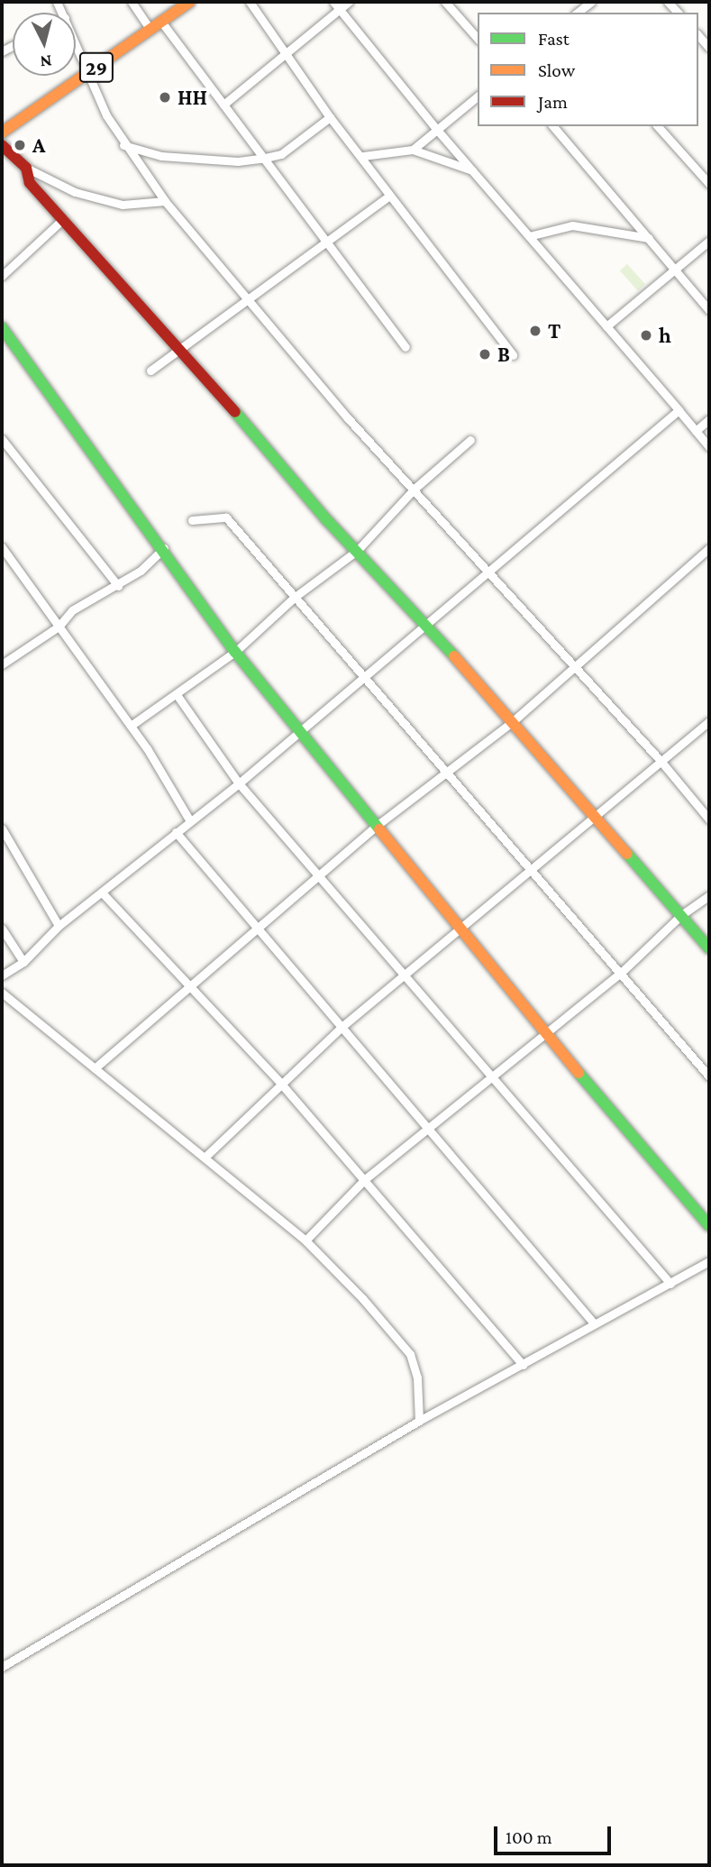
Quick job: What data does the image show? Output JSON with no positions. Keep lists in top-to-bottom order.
{
  "streets": {
    "street": ["29"]
  },
  "places": [
    "HH",
    "A",
    "T",
    "h",
    "B"
  ],
  "legend": ["Fast", "Slow", "Jam"],
  "scale_bar": "100 m",
  "north": "bottom"
}
